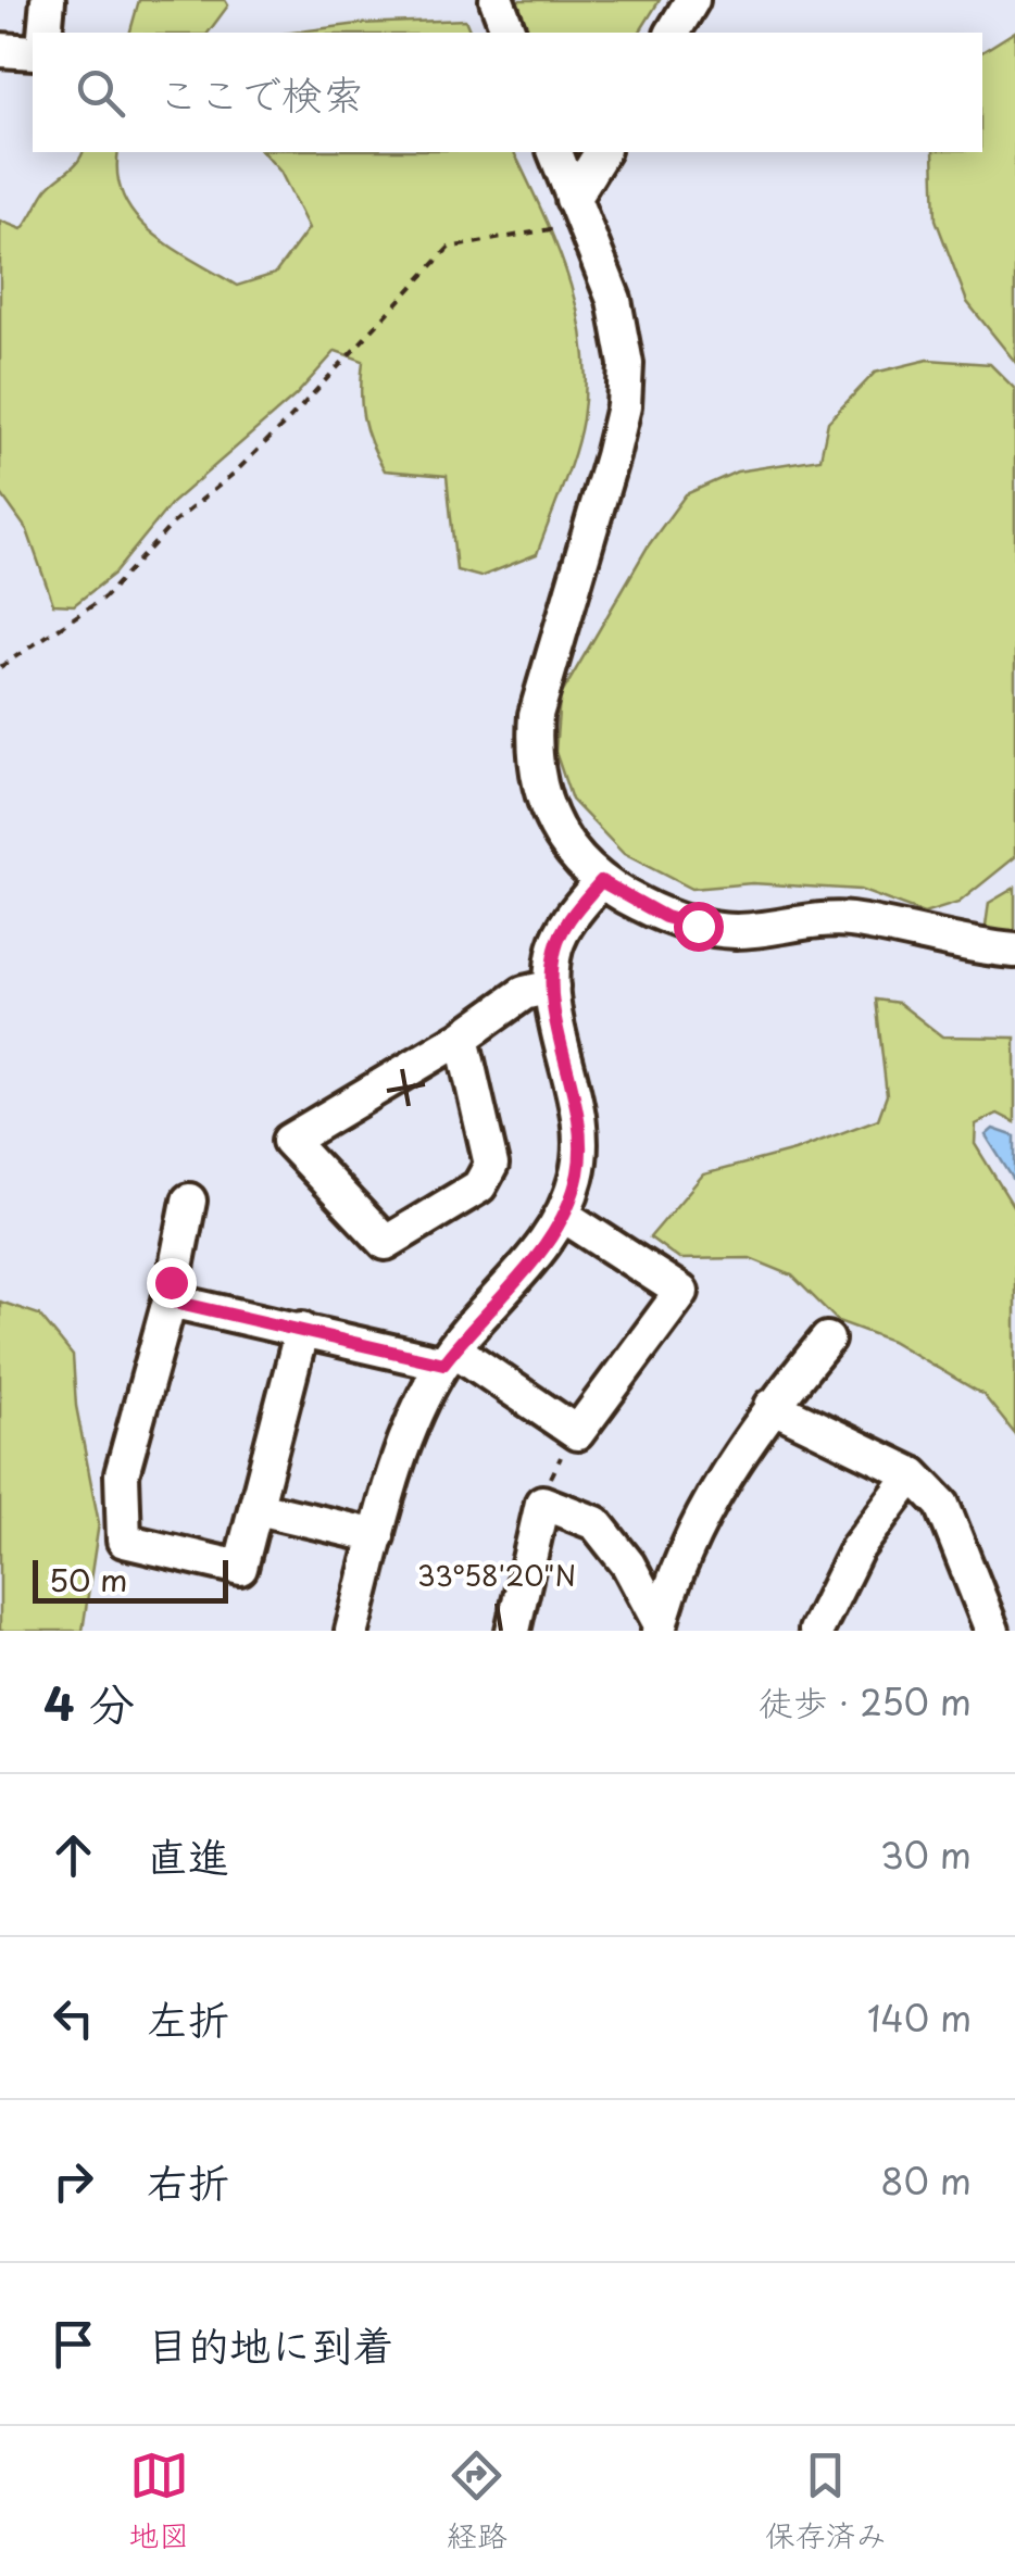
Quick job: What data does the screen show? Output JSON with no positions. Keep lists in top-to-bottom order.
{
  "scale_bar": "50 m",
  "page": {
    "search": "ここで検索",
    "scale": "50 m",
    "heading": ["4 分", "徒歩 · 250 m"],
    "list": [
      ["直進", "30 m"],
      ["左折", "140 m"],
      ["右折", "80 m"],
      "目的地に到着"
    ],
    "nav": ["地図", "経路", "保存済み"]
  },
  "coordinates": ["33°58'20\"N"]
}
